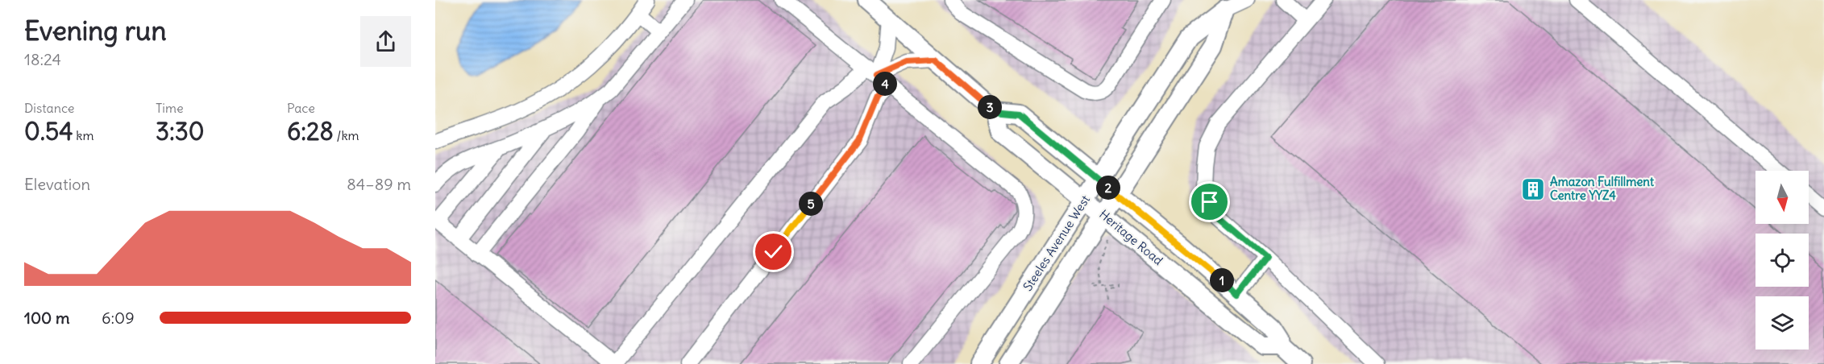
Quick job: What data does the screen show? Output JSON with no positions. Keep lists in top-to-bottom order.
{
  "streets": {
    "main road": ["Heritage Road", "Steeles Avenue West"]
  },
  "crossings": [
    ["Heritage Road", "Steeles Avenue West"]
  ],
  "places": {
    "building": ["Amazon Fulfillment Centre YYZ4"]
  },
  "north": "bottom",
  "page": {
    "heading": ["Evening run", "18:24"],
    "pins": [
      "4",
      "3",
      "2",
      "5",
      "1"
    ],
    "stats": [
      ["Distance", "0.54 km"],
      ["Time", "3:30"],
      ["Pace", "6:28 /km"]
    ],
    "chart": ["Elevation", "84–89 m"],
    "list": [
      {
        "name": "100 m",
        "note": "6:09"
      }
    ]
  }
}
